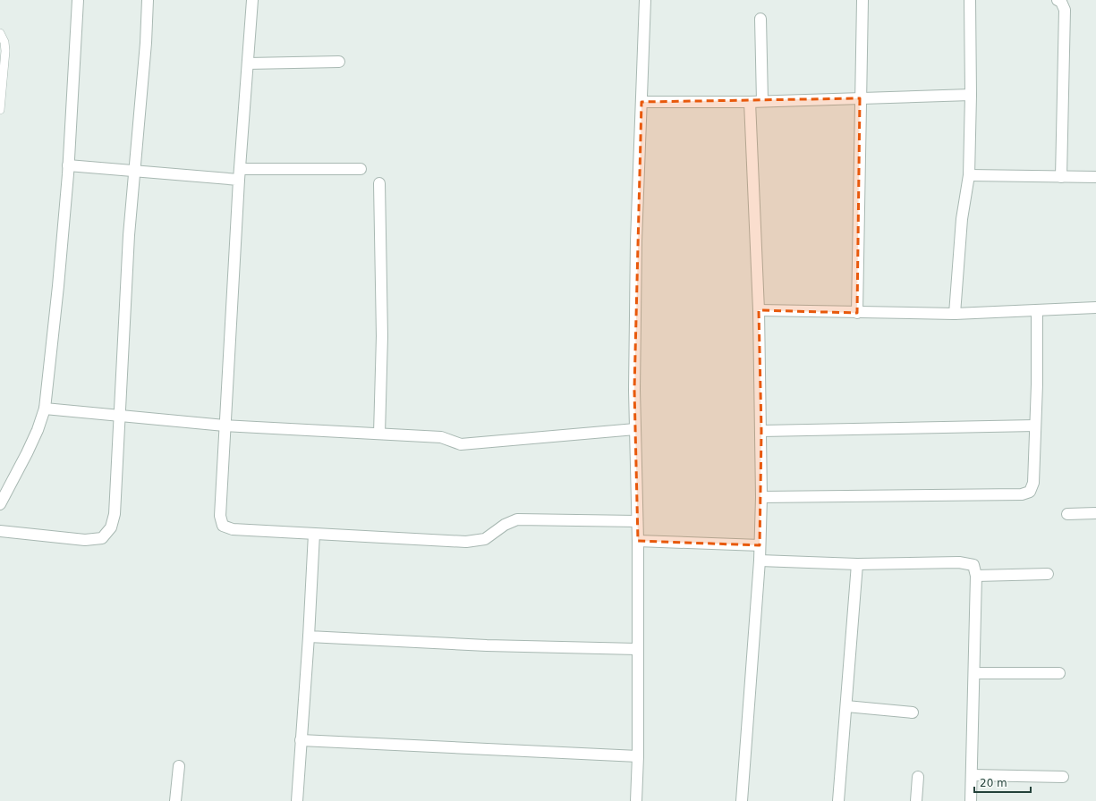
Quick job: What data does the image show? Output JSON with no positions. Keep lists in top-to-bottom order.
{
  "scale_bar": "20 m"
}
